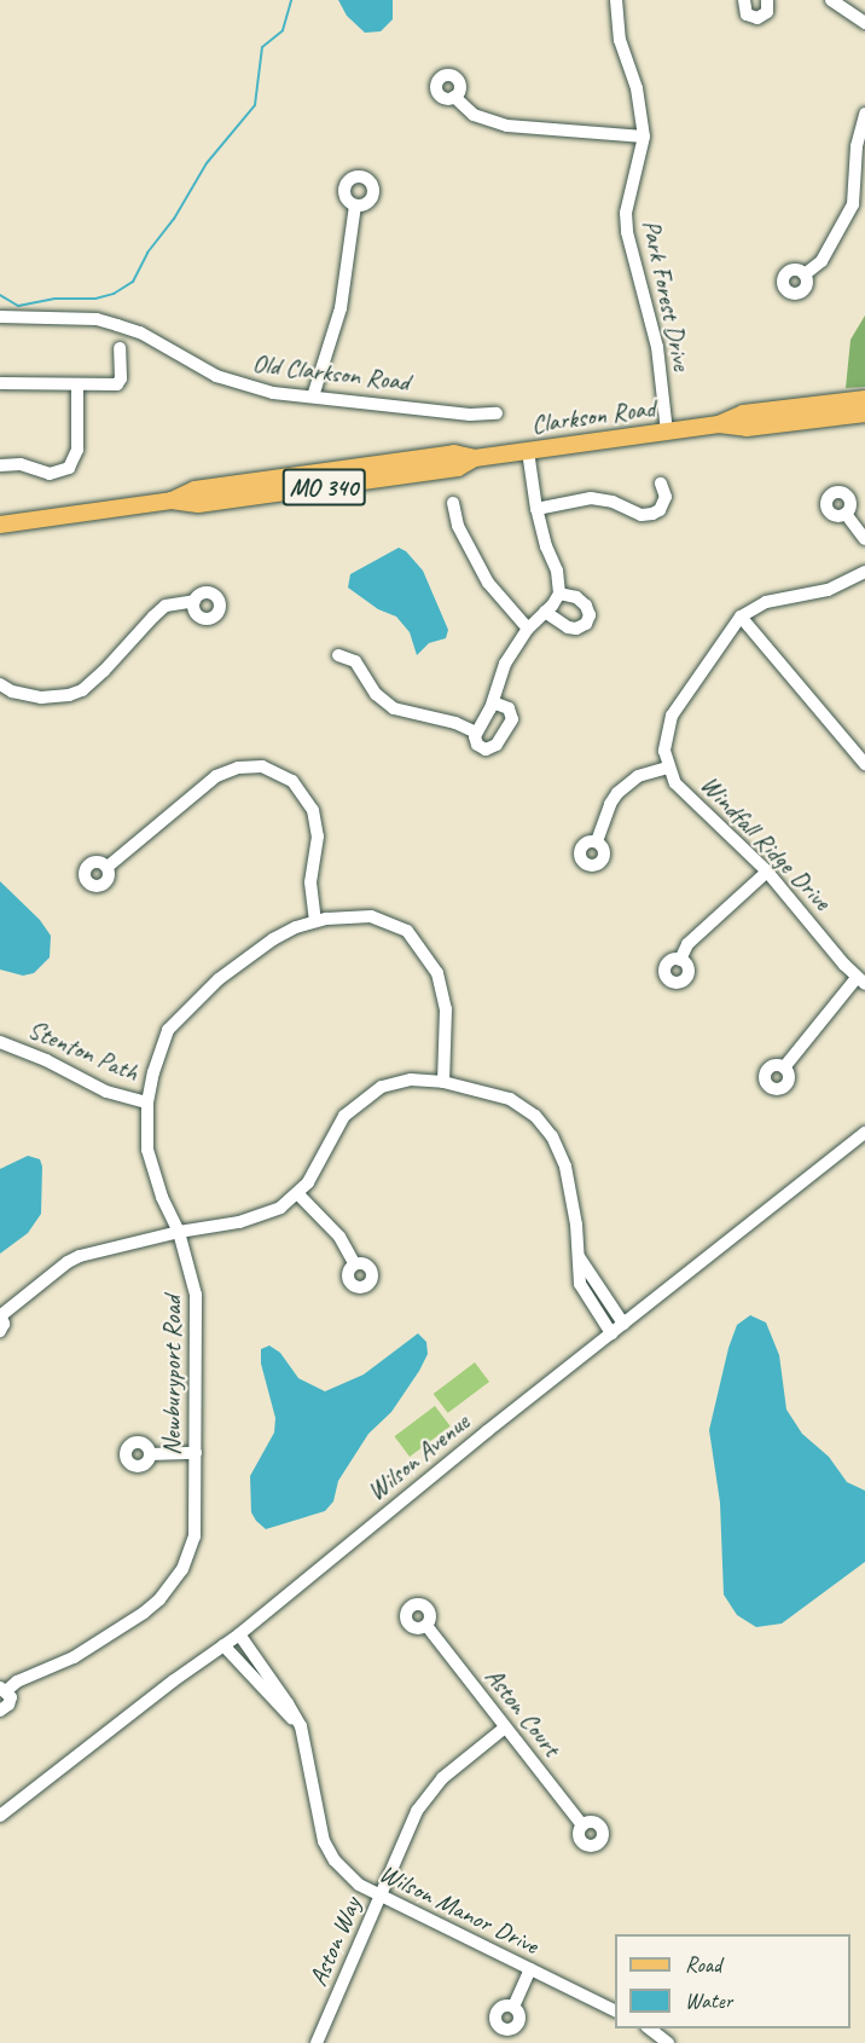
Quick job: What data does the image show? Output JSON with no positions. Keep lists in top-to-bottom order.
{
  "streets": {
    "main road": ["Clarkson Road", "MO 340"],
    "street": [
      "Park Forest Drive",
      "Old Clarkson Road",
      "Windfall Ridge Drive",
      "Stenton Path",
      "Newburyport Road",
      "Wilson Avenue",
      "Aston Court",
      "Wilson Manor Drive",
      "Aston Way"
    ]
  },
  "crossings": [
    ["Park Forest Drive", "Clarkson Road"],
    ["Stenton Path", "Newburyport Road"],
    ["Wilson Avenue", "Wilson Manor Drive"],
    ["Aston Court", "Aston Way"],
    ["Wilson Manor Drive", "Aston Way"]
  ],
  "legend": ["Road", "Water"]
}
